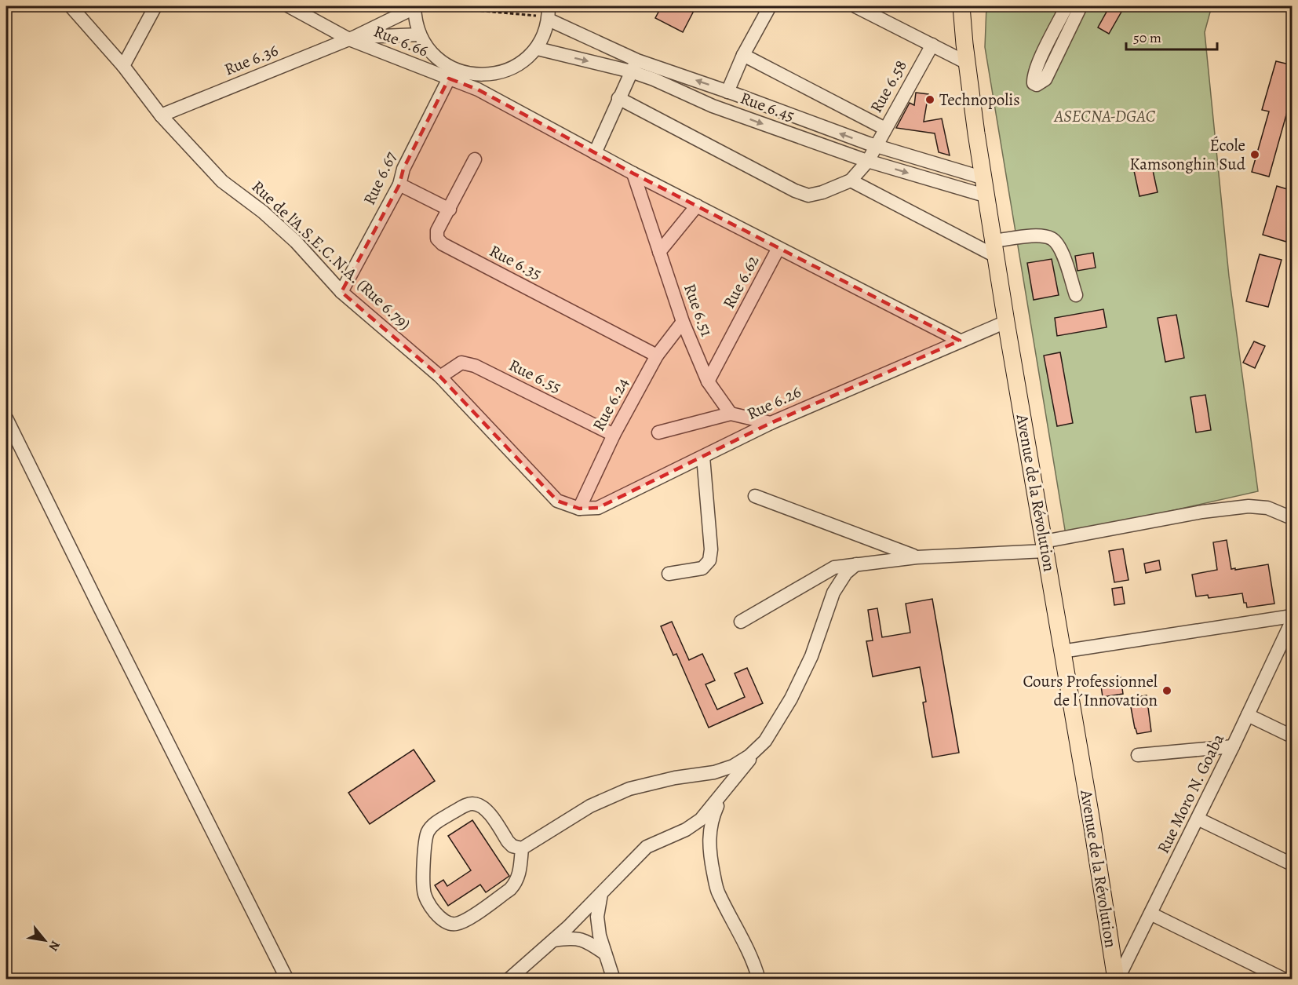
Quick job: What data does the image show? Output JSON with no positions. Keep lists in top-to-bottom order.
{
  "streets": {
    "main road": ["Avenue de la Révolution"],
    "street": [
      "Rue 6.66",
      "Rue 6.36",
      "Rue 6.58",
      "Rue 6.45",
      "Rue 6.67",
      "Rue de l'A.S.E.C.N.A. (Rue 6.79)",
      "Rue 6.35",
      "Rue 6.62",
      "Rue 6.51",
      "Rue 6.55",
      "Rue 6.26",
      "Rue 6.24",
      "Rue Moro N. Goaba"
    ]
  },
  "crossings": [
    ["Rue 6.66", "Rue 6.36"],
    ["Rue 6.66", "Rue 6.67"],
    ["Rue 6.66", "Rue 6.62"],
    ["Rue 6.66", "Rue 6.51"],
    ["Rue 6.66", "Rue 6.26"],
    ["Rue 6.36", "Rue de l'A.S.E.C.N.A. (Rue 6.79)"],
    ["Rue 6.58", "Rue 6.45"],
    ["Rue 6.45", "Avenue de la Révolution"],
    ["Rue 6.67", "Rue de l'A.S.E.C.N.A. (Rue 6.79)"],
    ["Rue de l'A.S.E.C.N.A. (Rue 6.79)", "Rue 6.55"],
    ["Rue de l'A.S.E.C.N.A. (Rue 6.79)", "Rue 6.26"],
    ["Rue 6.35", "Rue 6.24"],
    ["Rue 6.62", "Rue 6.51"],
    ["Rue 6.51", "Rue 6.24"],
    ["Rue 6.55", "Rue 6.24"],
    ["Rue 6.26", "Rue 6.24"],
    ["Rue 6.26", "Avenue de la Révolution"],
    ["Avenue de la Révolution", "Rue Moro N. Goaba"]
  ],
  "parks": ["ASECNA-DGAC"],
  "places": ["Technopolis", "École Kamsonghin Sud", "Cours Professionnel de l´Innovation"],
  "scale_bar": "50 m",
  "north": "bottom right"
}
